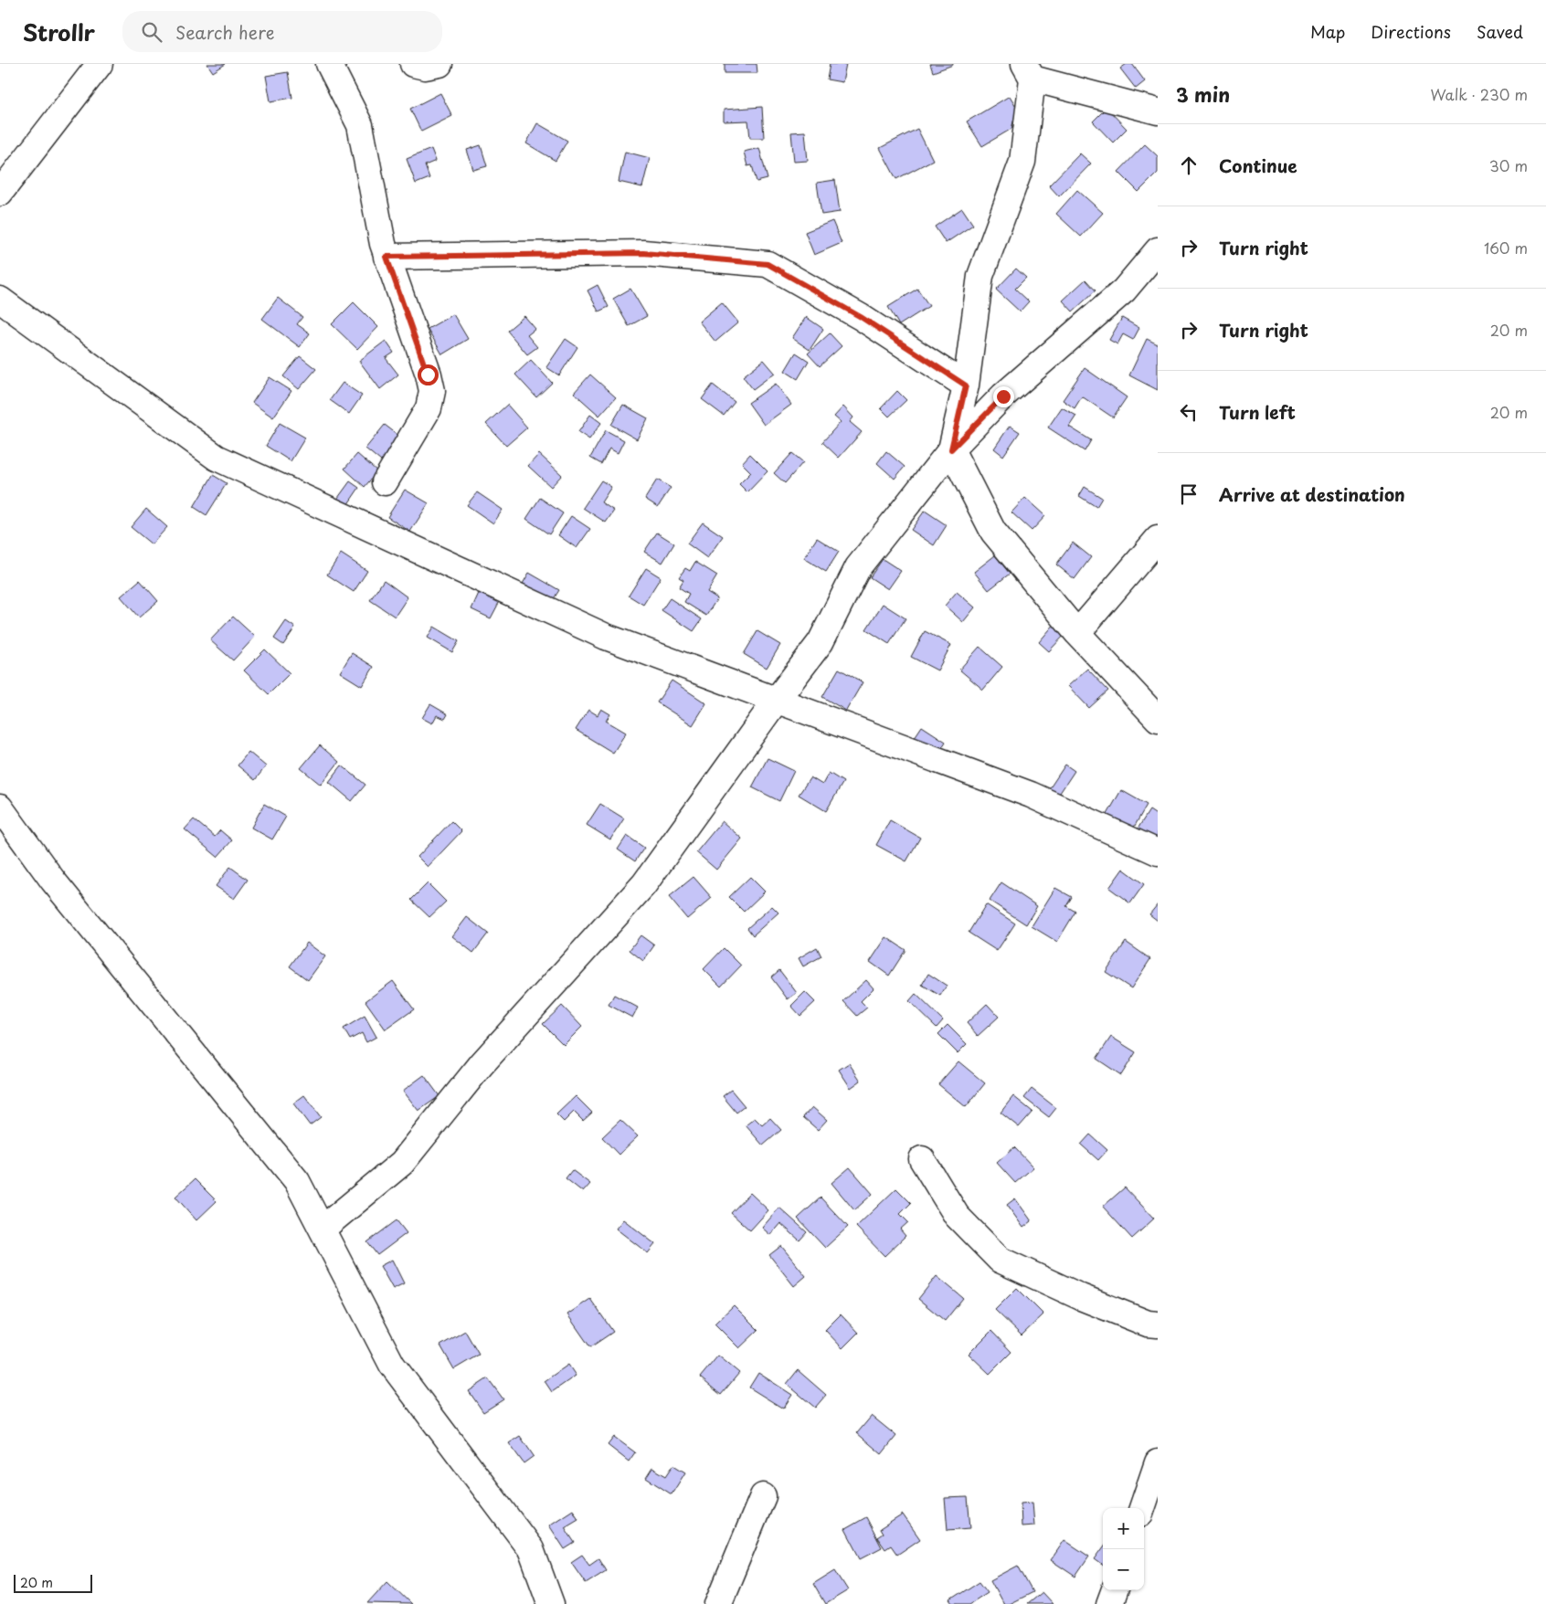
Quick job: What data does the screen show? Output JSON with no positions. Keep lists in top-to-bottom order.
{
  "scale_bar": "20 m",
  "page": {
    "header": "Strollr",
    "search": "Search here",
    "nav": ["Map", "Directions", "Saved"],
    "heading": ["3 min", "Walk · 230 m"],
    "list": [
      ["Continue", "30 m"],
      ["Turn right", "160 m"],
      ["Turn right", "20 m"],
      ["Turn left", "20 m"],
      "Arrive at destination"
    ],
    "map_buttons": ["+", "−"],
    "scale": "20 m"
  }
}
